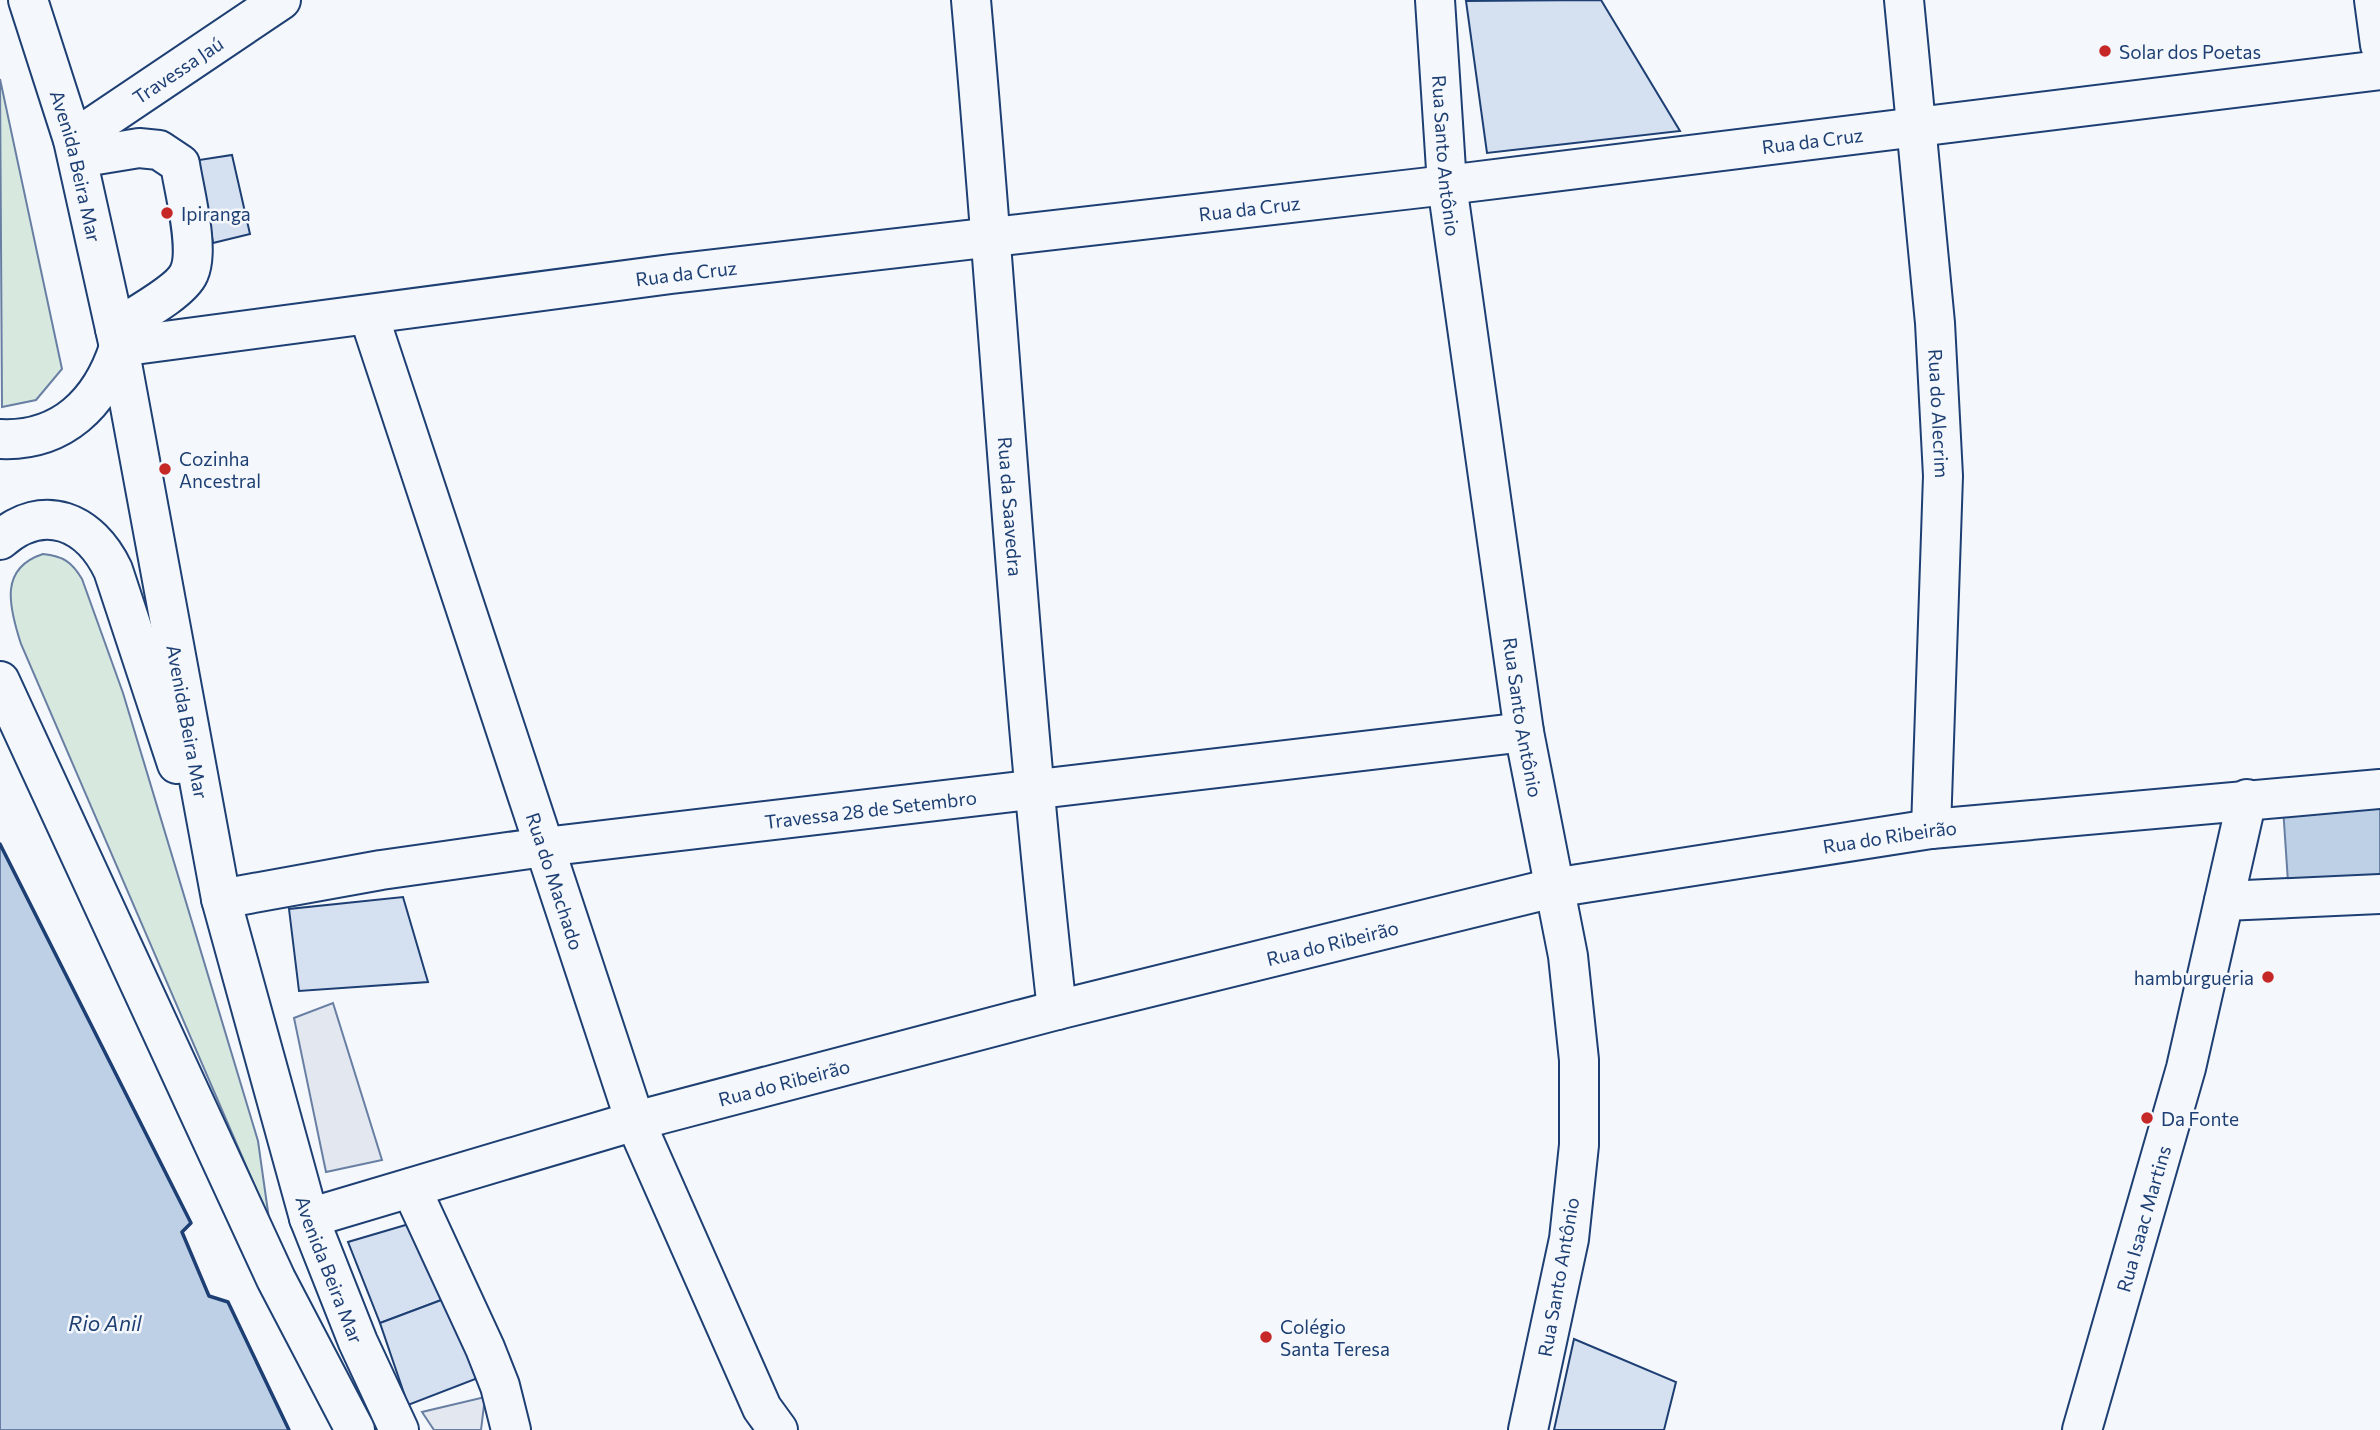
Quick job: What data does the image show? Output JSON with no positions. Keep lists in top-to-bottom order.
{
  "streets": {
    "street": [
      "Travessa Jaú",
      "Rua da Cruz",
      "Rua Santo Antônio",
      "Avenida Beira Mar",
      "Rua do Alecrim",
      "Rua da Saavedra",
      "Travessa 28 de Setembro",
      "Rua do Ribeirão",
      "Rua do Machado",
      "Rua Isaac Martins"
    ]
  },
  "crossings": [
    ["Travessa Jaú", "Avenida Beira Mar"],
    ["Rua da Cruz", "Rua Santo Antônio"],
    ["Rua da Cruz", "Avenida Beira Mar"],
    ["Rua da Cruz", "Rua do Alecrim"],
    ["Rua da Cruz", "Rua da Saavedra"],
    ["Rua da Cruz", "Rua do Machado"],
    ["Rua Santo Antônio", "Travessa 28 de Setembro"],
    ["Rua Santo Antônio", "Rua do Ribeirão"],
    ["Avenida Beira Mar", "Travessa 28 de Setembro"],
    ["Avenida Beira Mar", "Rua do Ribeirão"],
    ["Rua do Alecrim", "Rua do Ribeirão"],
    ["Rua da Saavedra", "Travessa 28 de Setembro"],
    ["Rua da Saavedra", "Rua do Ribeirão"],
    ["Travessa 28 de Setembro", "Rua do Machado"],
    ["Rua do Ribeirão", "Rua do Machado"],
    ["Rua do Ribeirão", "Rua Isaac Martins"]
  ],
  "water": ["Rio Anil"],
  "places": [
    "Solar dos Poetas",
    "Ipiranga",
    "Cozinha Ancestral",
    "hamburgueria",
    "Da Fonte",
    "Colégio Santa Teresa"
  ]
}
